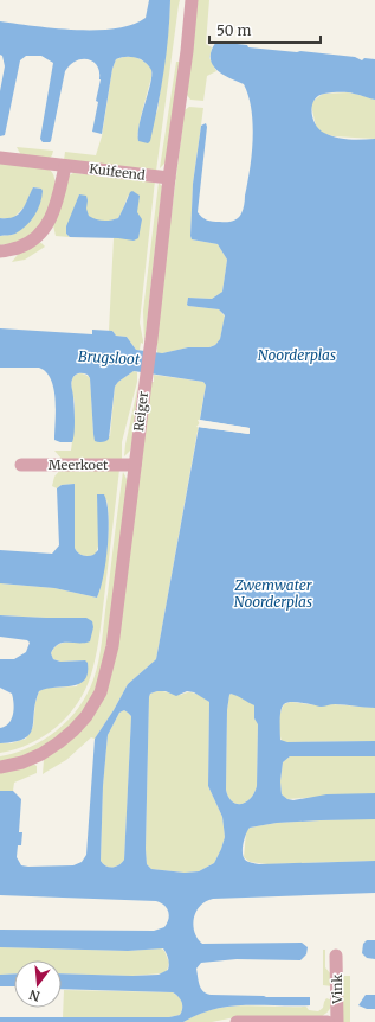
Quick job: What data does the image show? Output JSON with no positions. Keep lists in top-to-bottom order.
{
  "streets": {
    "street": [
      "Kuifeend",
      "Reiger",
      "Meerkoet",
      "Vink"
    ]
  },
  "crossings": [
    ["Kuifeend", "Reiger"],
    ["Reiger", "Meerkoet"]
  ],
  "water": ["Noorderplas", "Brugsloot", "Zwemwater Noorderplas"],
  "scale_bar": "50 m",
  "north": "bottom"
}
